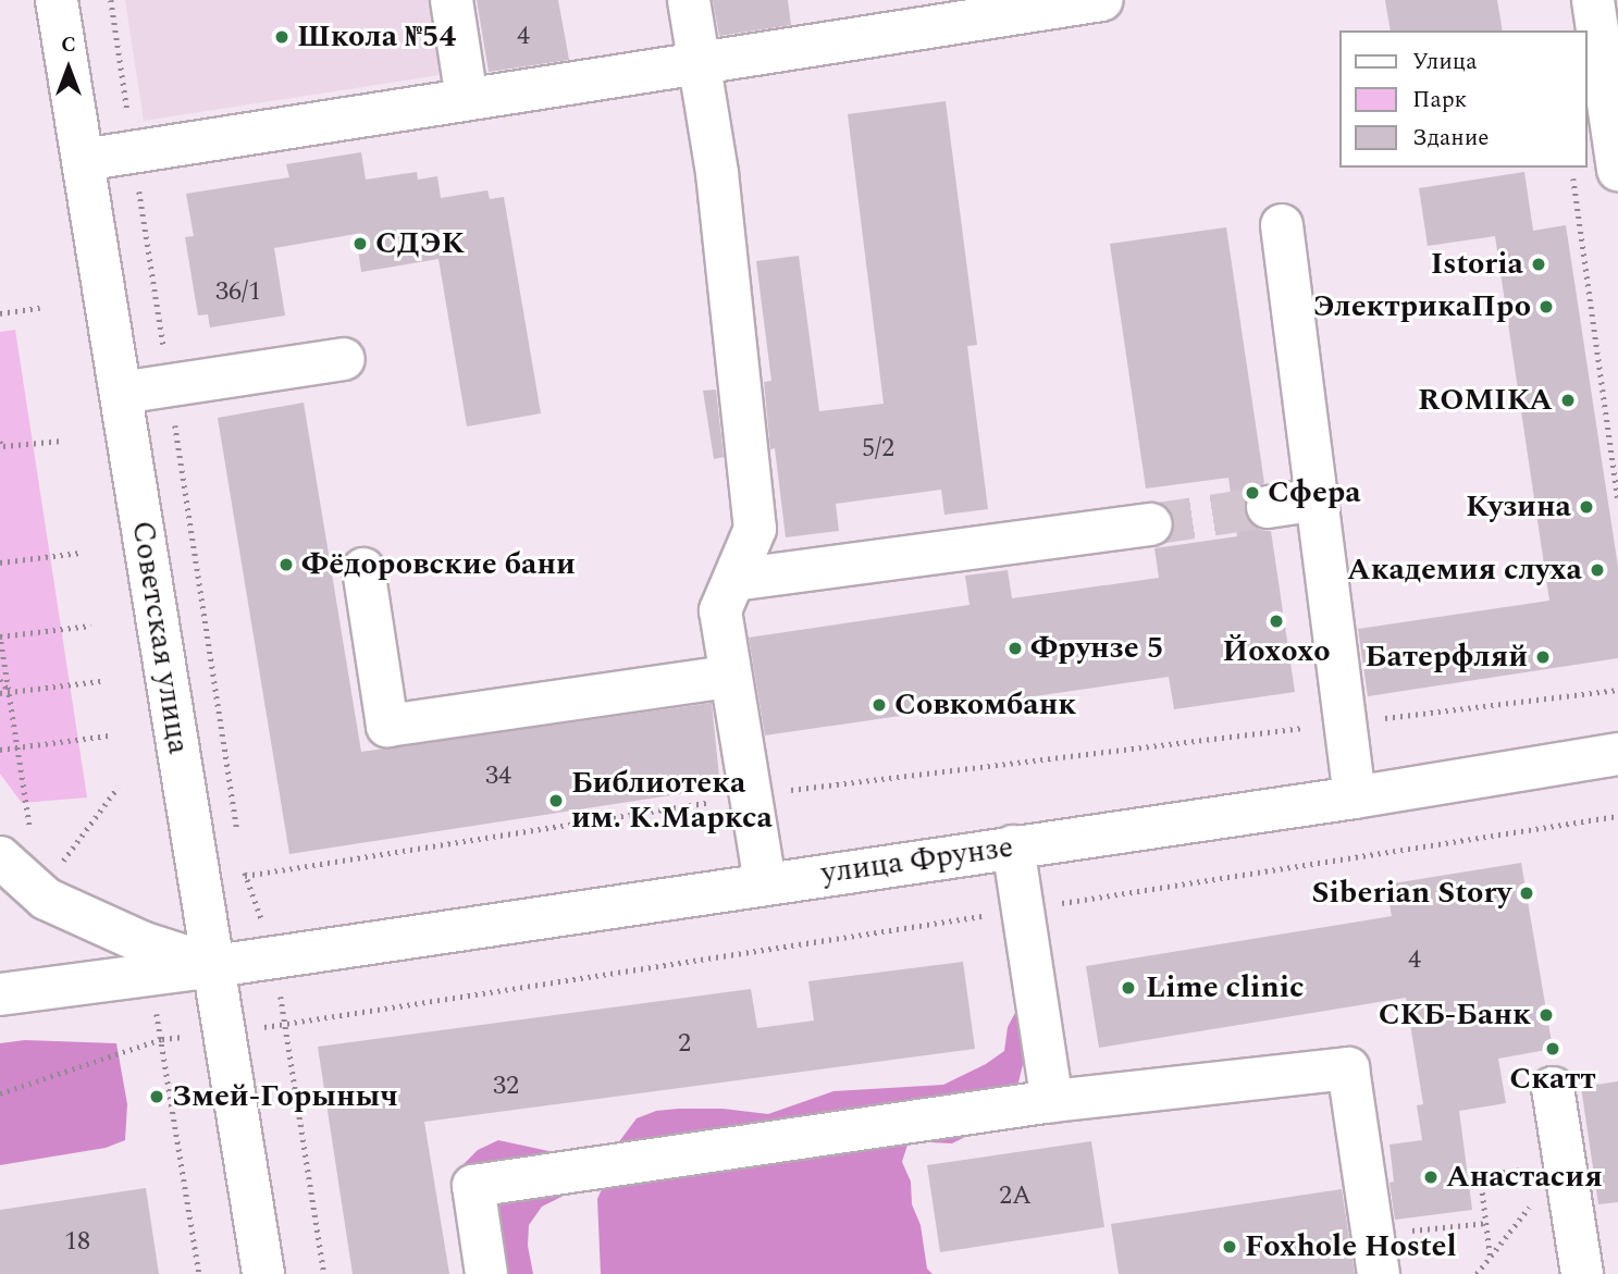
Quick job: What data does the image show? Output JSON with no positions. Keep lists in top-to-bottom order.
{
  "streets": {
    "main road": ["Советская улица", "улица Фрунзе"]
  },
  "crossings": [
    ["Советская улица", "улица Фрунзе"]
  ],
  "places": [
    "Школа №54",
    "СДЭК",
    "Istoria",
    "ЭлектрикаПро",
    "ROMIKA",
    "Сфера",
    "Кузина",
    "Фёдоровские бани",
    "Академия слуха",
    "Йохохо",
    "Фрунзе 5",
    "Батерфляй",
    "Совкомбанк",
    "Библиотека им. К.Маркса",
    "Siberian Story",
    "Lime clinic",
    "СКБ-Банк",
    "Скатт",
    "Змей-Горыныч",
    "Анастасия",
    "Foxhole Hostel"
  ],
  "house_numbers": [
    "4",
    "36/1",
    "5/2",
    "34",
    "4",
    "2",
    "32",
    "2А",
    "18"
  ],
  "legend": ["Улица", "Парк", "Здание"],
  "north": "top"
}
